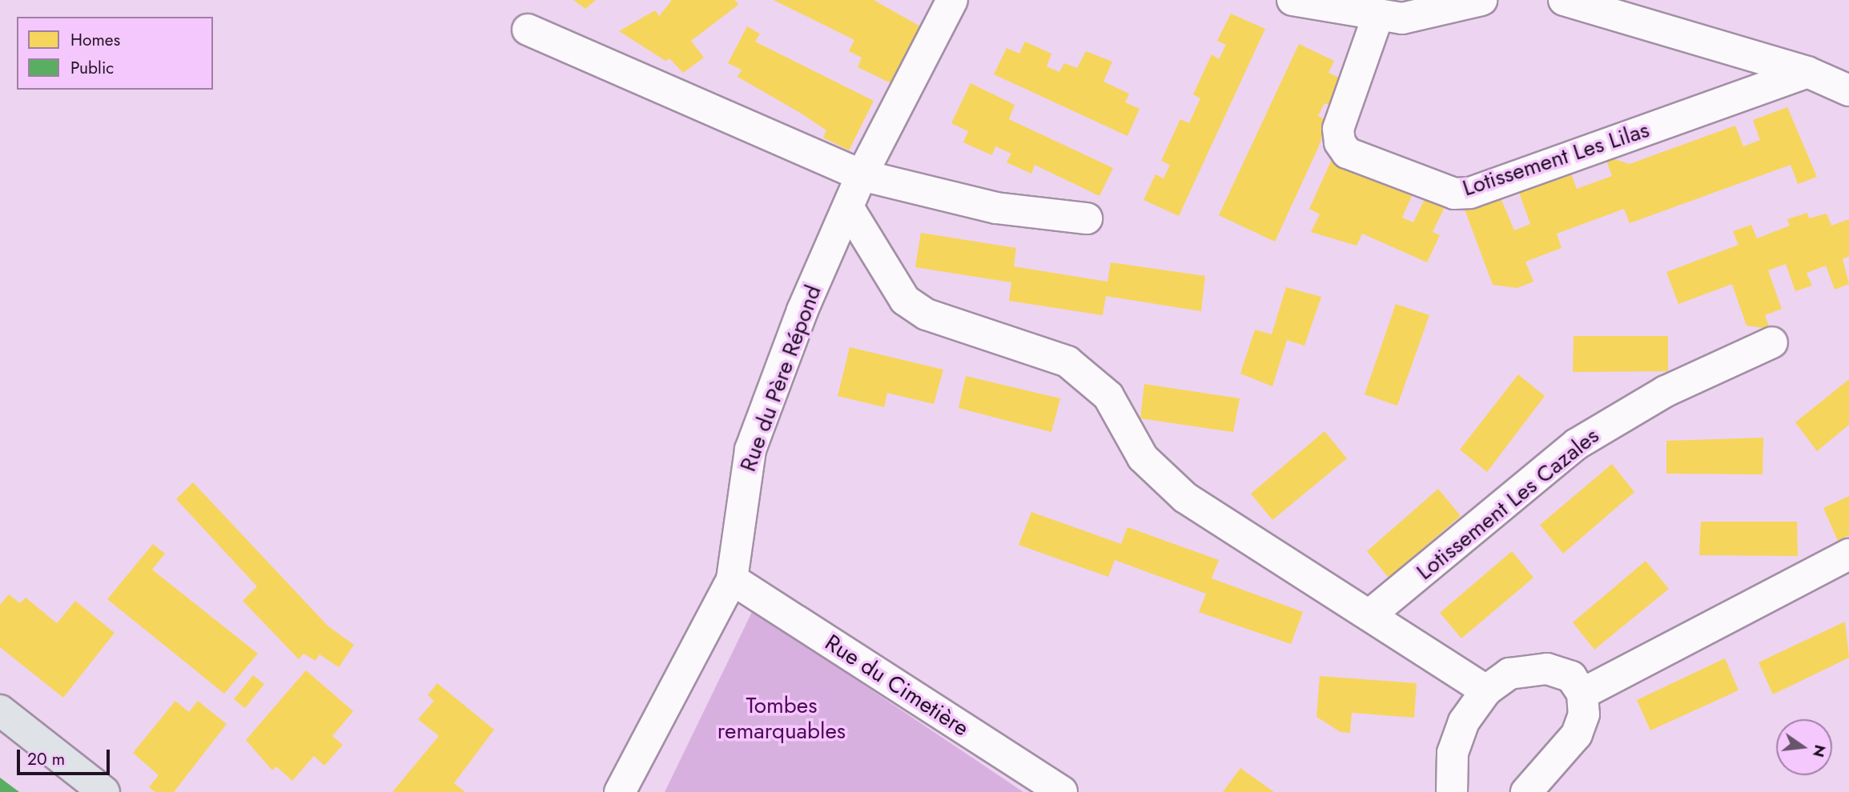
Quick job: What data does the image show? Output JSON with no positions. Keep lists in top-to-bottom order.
{
  "streets": {
    "street": [
      "Lotissement Les Lilas",
      "Rue du Père Répond",
      "Lotissement Les Cazales",
      "Rue du Cimetière"
    ]
  },
  "crossings": [
    ["Rue du Père Répond", "Rue du Cimetière"]
  ],
  "parks": ["Tombes remarquables"],
  "legend": ["Homes", "Public"],
  "scale_bar": "20 m",
  "north": "right"
}
